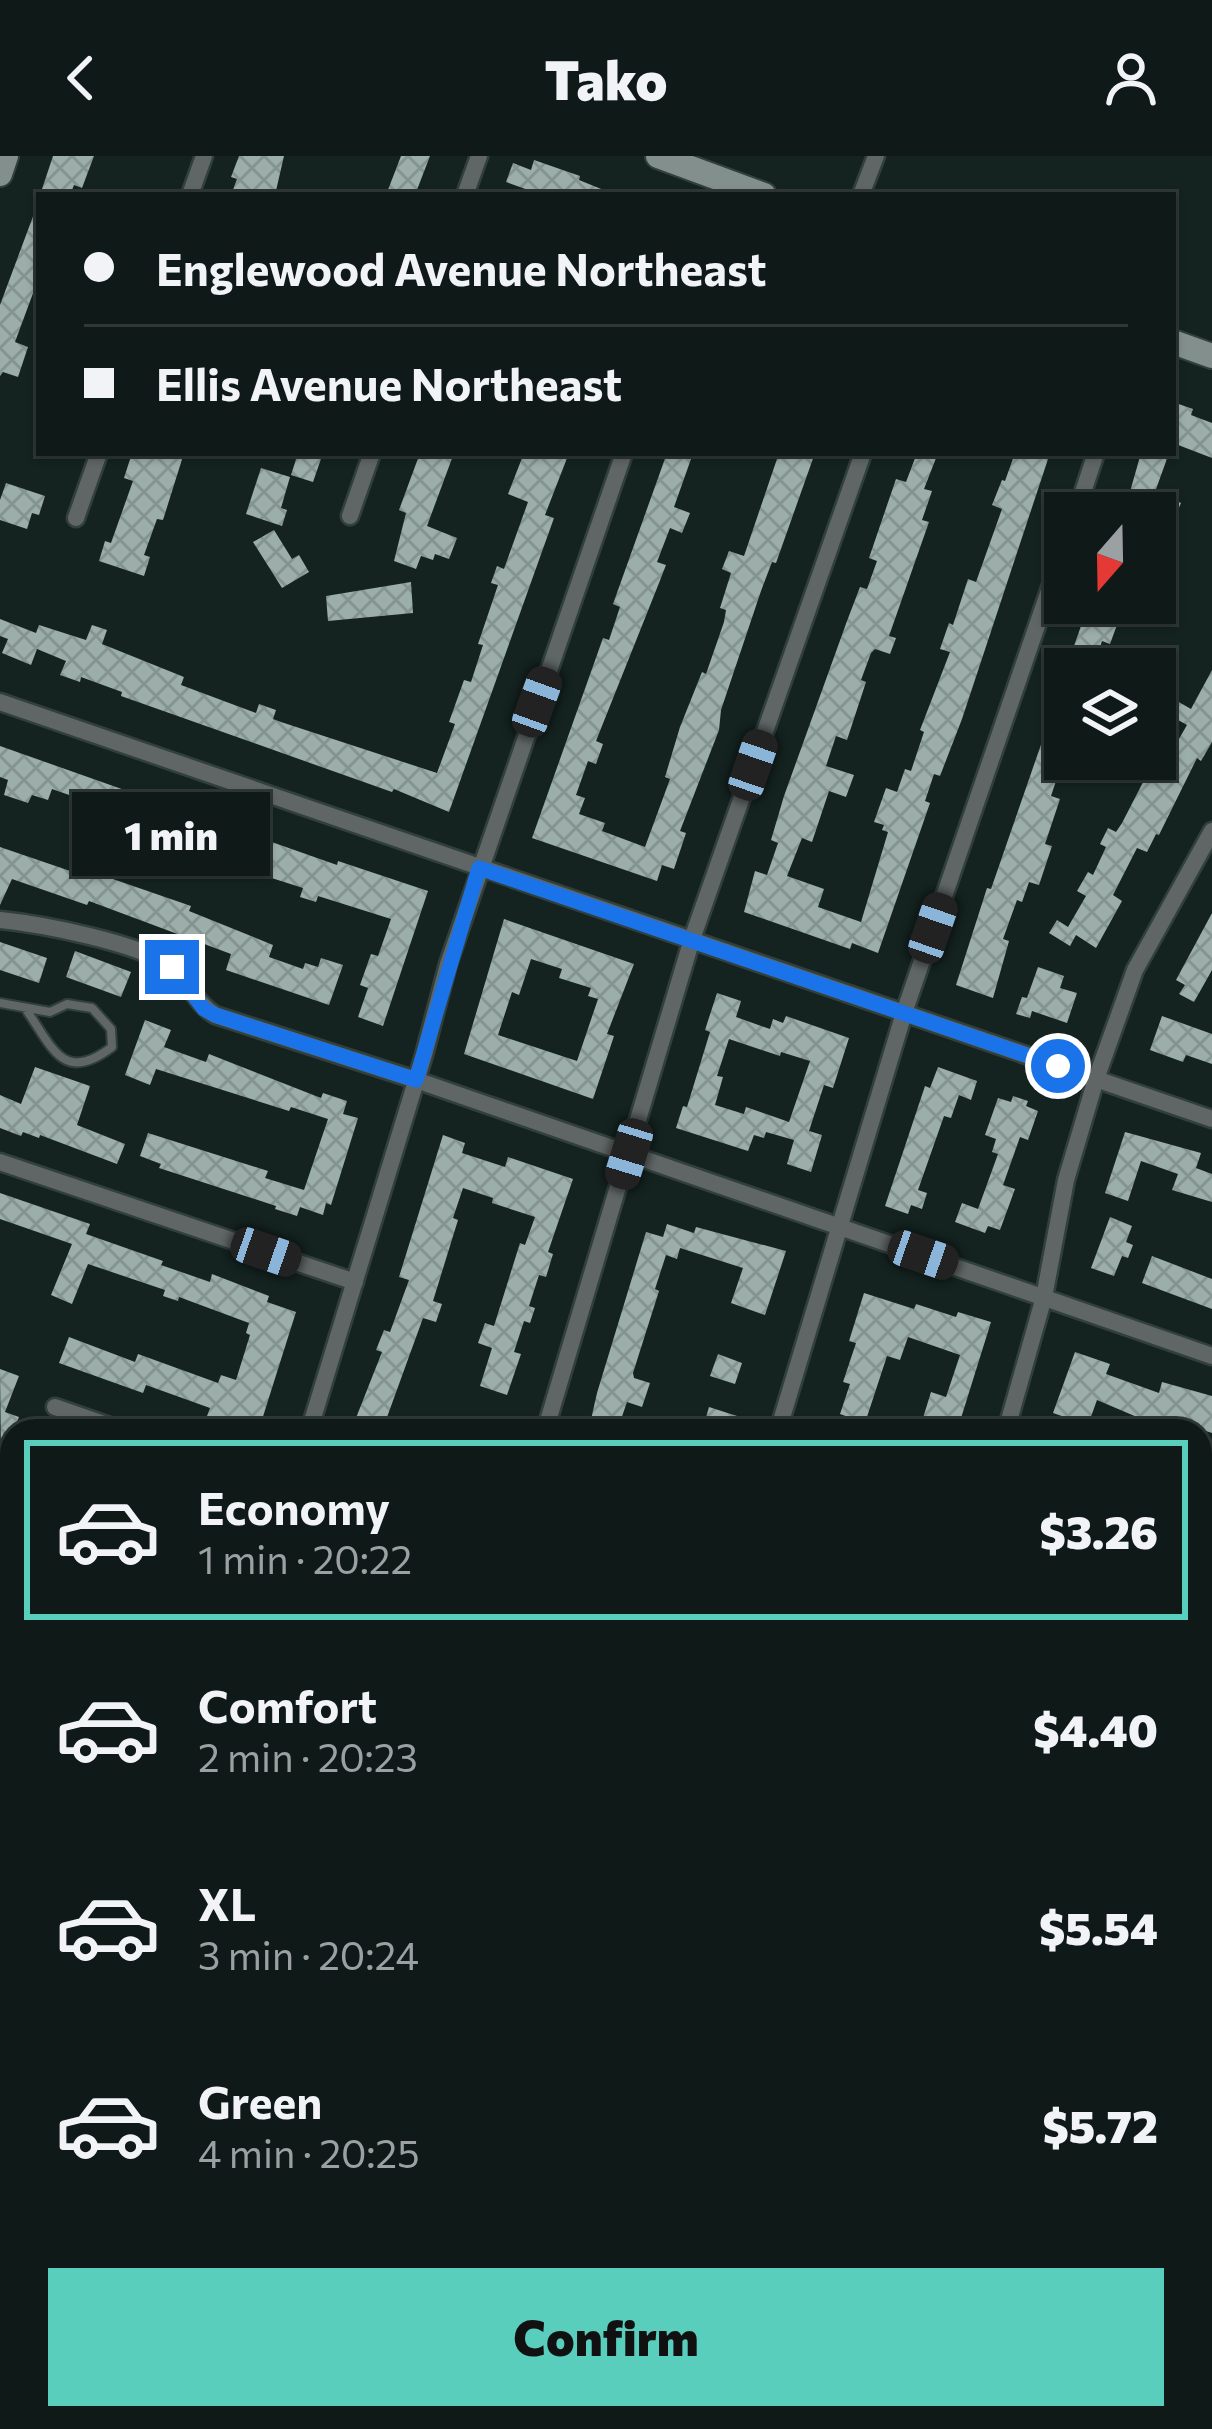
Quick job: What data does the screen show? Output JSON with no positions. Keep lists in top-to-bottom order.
{
  "north": "bottom",
  "page": {
    "header": "Tako",
    "banner": ["Englewood Avenue Northeast", "Ellis Avenue Northeast"],
    "bubble": "1 min",
    "list": [
      {
        "name": "Economy",
        "note": "1 min · 20:22",
        "value": "$3.26"
      },
      {
        "name": "Comfort",
        "note": "2 min · 20:23",
        "value": "$4.40"
      },
      {
        "name": "XL",
        "note": "3 min · 20:24",
        "value": "$5.54"
      },
      {
        "name": "Green",
        "note": "4 min · 20:25",
        "value": "$5.72"
      }
    ],
    "buttons": "Confirm"
  }
}
